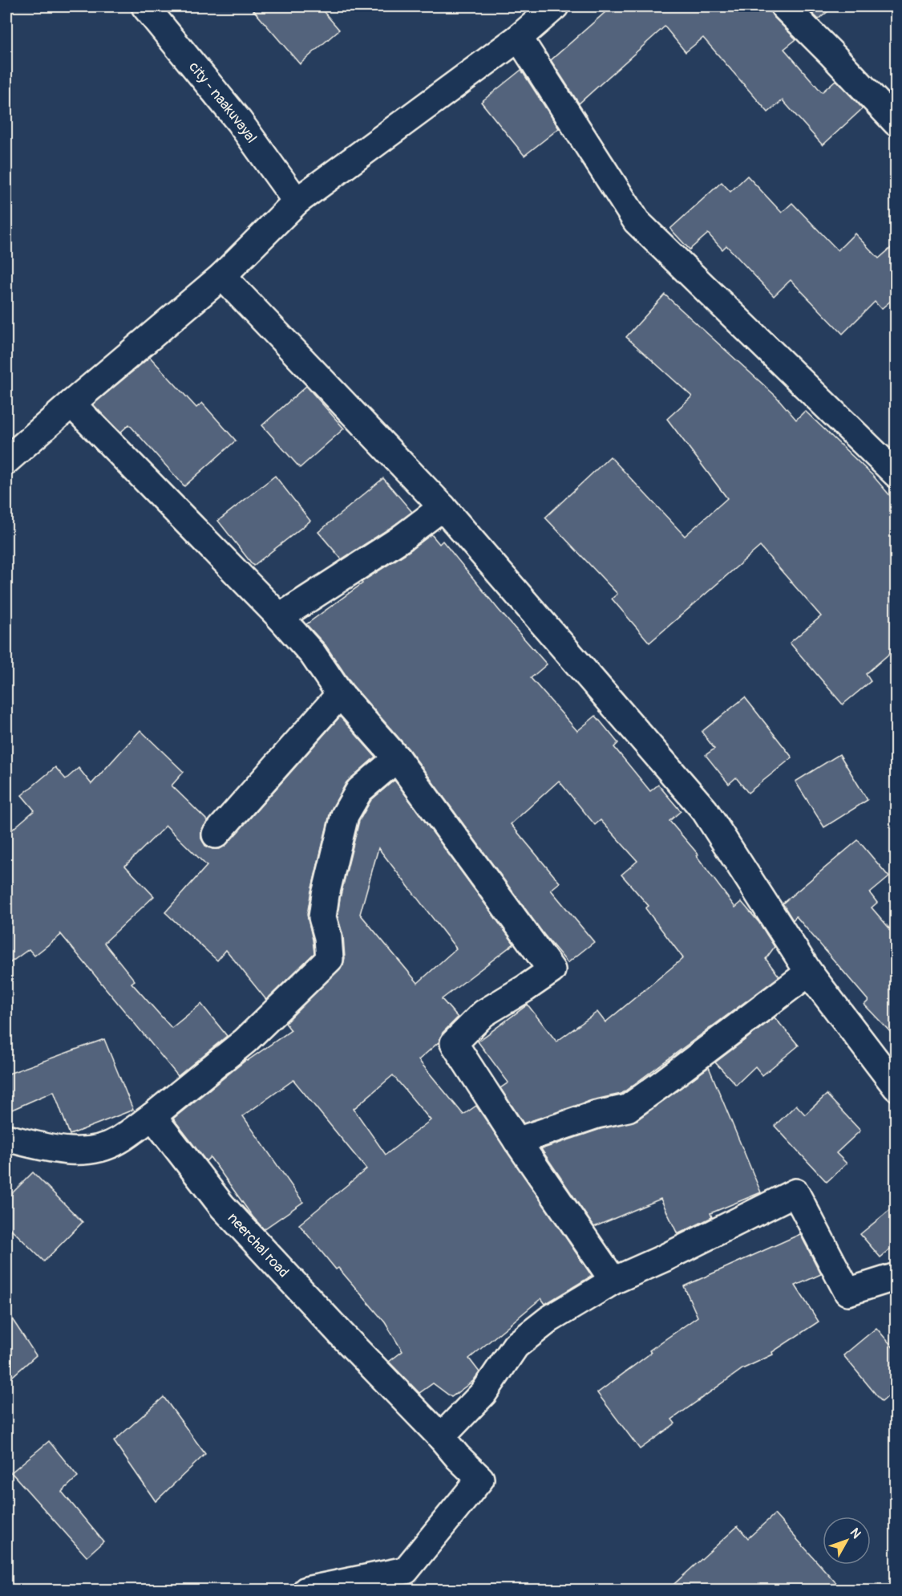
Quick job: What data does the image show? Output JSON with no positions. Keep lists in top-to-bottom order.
{
  "streets": {
    "street": ["city - naakuvayal", "neerchal road"]
  },
  "north": "top right"
}
